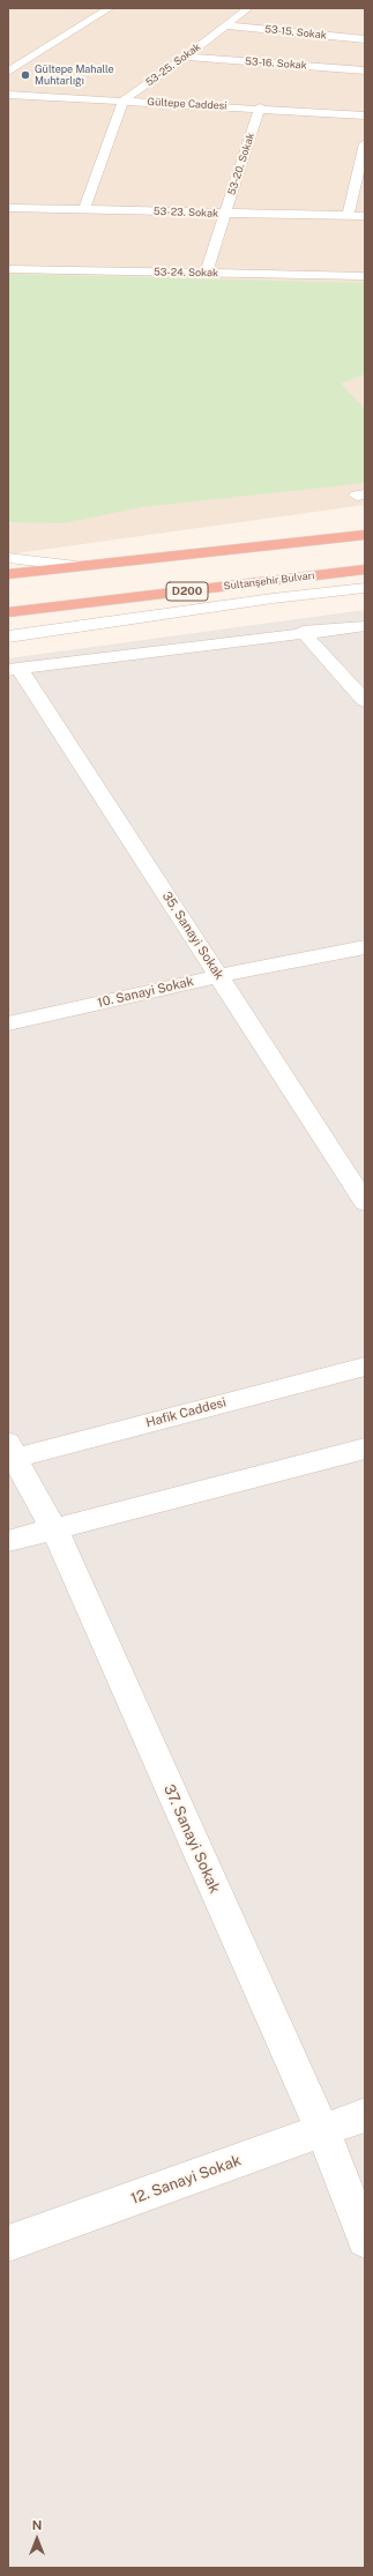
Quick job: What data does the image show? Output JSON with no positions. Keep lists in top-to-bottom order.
{
  "streets": {
    "highway": ["Sultanşehir Bulvarı", "D200"],
    "street": [
      "53-15. Sokak",
      "53-16. Sokak",
      "53-25. Sokak",
      "Gültepe Caddesi",
      "53-20. Sokak",
      "53-23. Sokak",
      "53-24. Sokak",
      "35. Sanayi Sokak",
      "10. Sanayi Sokak",
      "Hafik Caddesi",
      "37. Sanayi Sokak",
      "12. Sanayi Sokak"
    ]
  },
  "crossings": [
    ["53-15. Sokak", "53-25. Sokak"],
    ["53-16. Sokak", "53-25. Sokak"],
    ["53-25. Sokak", "Gültepe Caddesi"],
    ["Gültepe Caddesi", "53-20. Sokak"],
    ["53-20. Sokak", "53-23. Sokak"],
    ["53-20. Sokak", "53-24. Sokak"],
    ["35. Sanayi Sokak", "10. Sanayi Sokak"],
    ["Hafik Caddesi", "37. Sanayi Sokak"],
    ["37. Sanayi Sokak", "12. Sanayi Sokak"]
  ],
  "places": ["Gültepe Mahalle Muhtarlığı"],
  "north": "top"
}
